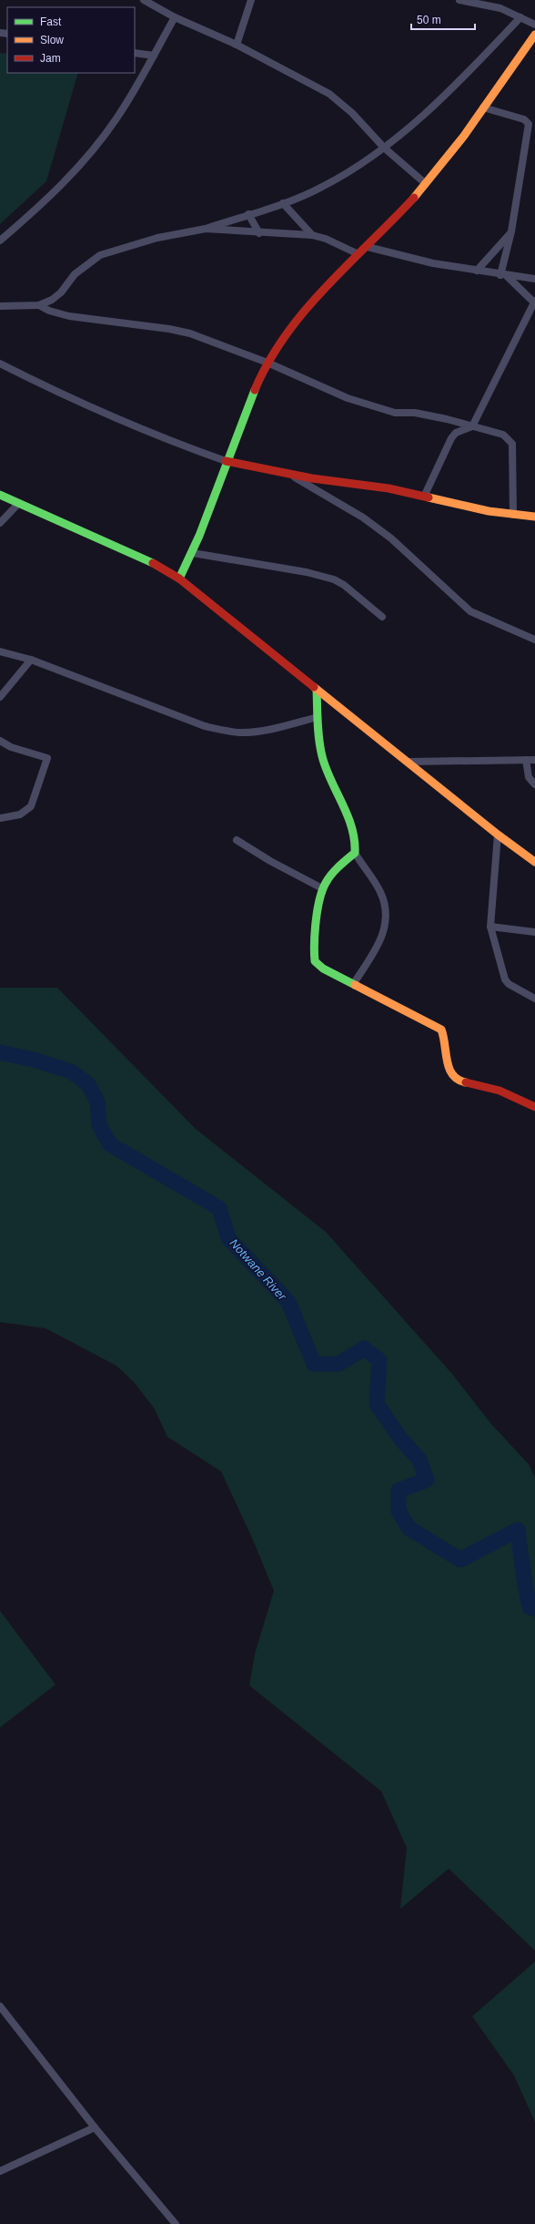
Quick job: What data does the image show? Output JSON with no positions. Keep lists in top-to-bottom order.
{
  "water": ["Notwane River"],
  "legend": ["Fast", "Slow", "Jam"],
  "scale_bar": "50 m"
}
